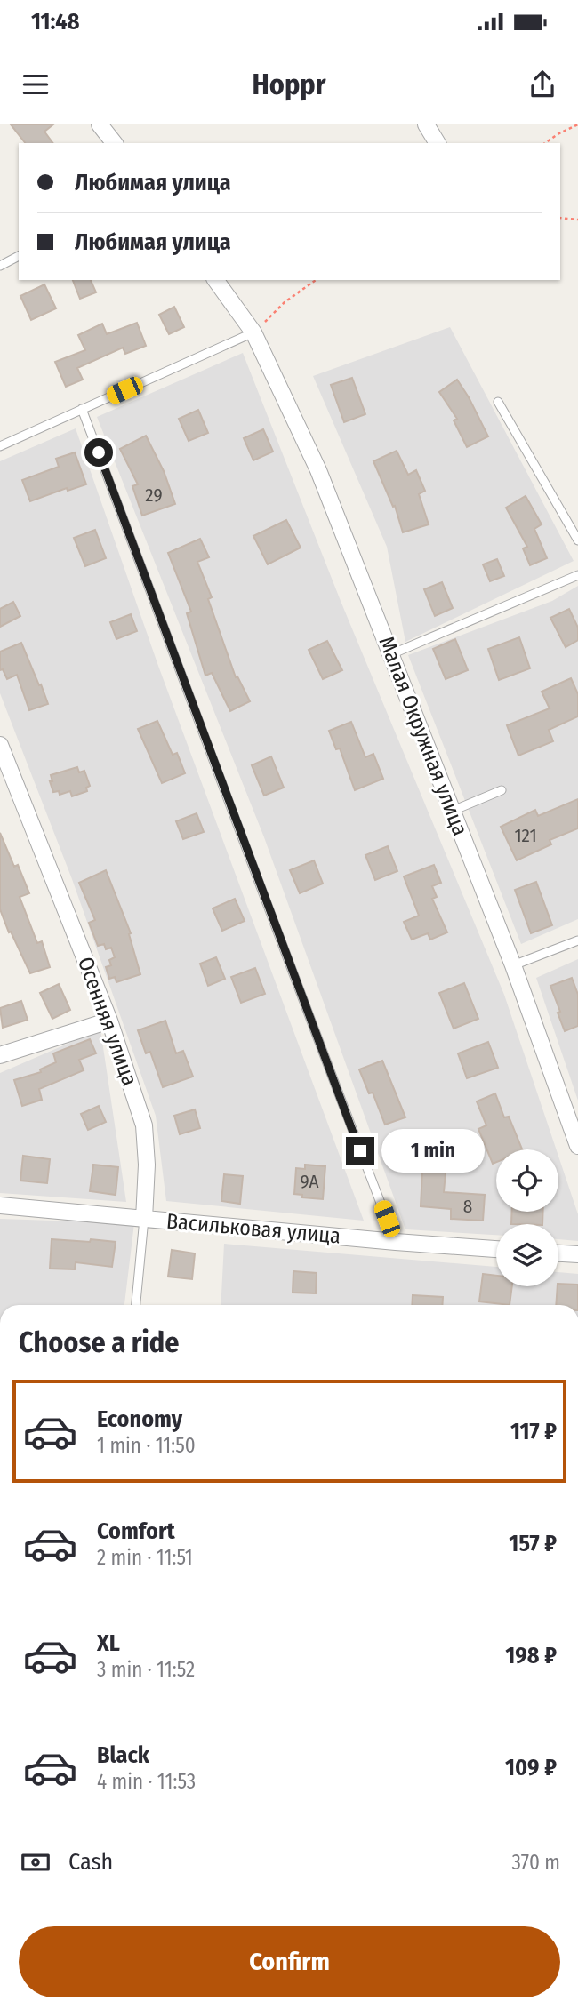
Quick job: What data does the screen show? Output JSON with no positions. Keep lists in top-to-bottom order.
{
  "streets": {
    "street": ["Малая Окружная улица", "Осенняя улица", "Васильковая улица"]
  },
  "crossings": [
    ["Осенняя улица", "Васильковая улица"]
  ],
  "house_numbers": [
    "29",
    "121",
    "9А",
    "8"
  ],
  "page": {
    "status": "11:48",
    "header": "Hoppr",
    "banner": ["Любимая улица", "Любимая улица"],
    "bubble": "1 min",
    "heading": "Choose a ride",
    "list": [
      {
        "name": "Economy",
        "note": "1 min · 11:50",
        "value": "117 ₽"
      },
      {
        "name": "Comfort",
        "note": "2 min · 11:51",
        "value": "157 ₽"
      },
      {
        "name": "XL",
        "note": "3 min · 11:52",
        "value": "198 ₽"
      },
      {
        "name": "Black",
        "note": "4 min · 11:53",
        "value": "109 ₽"
      }
    ],
    "pay": ["Cash", "370 m"],
    "buttons": "Confirm"
  }
}
